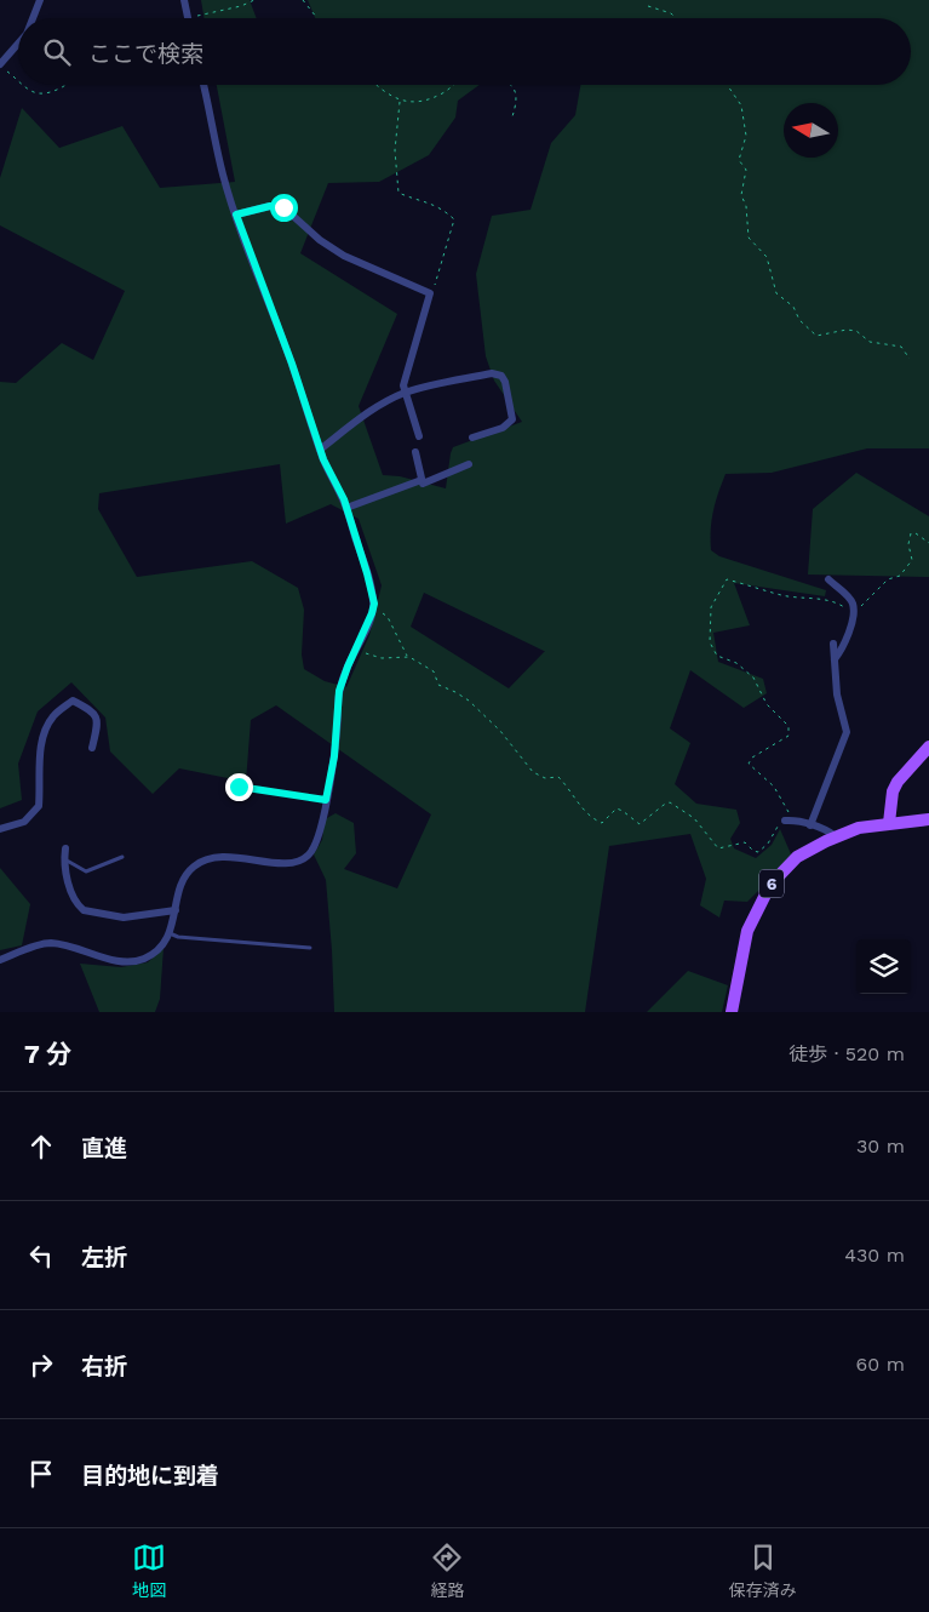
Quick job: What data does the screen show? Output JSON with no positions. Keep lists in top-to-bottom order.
{
  "streets": {
    "main road": ["6"]
  },
  "north": "left",
  "page": {
    "search": "ここで検索",
    "heading": ["7 分", "徒歩 · 520 m"],
    "list": [
      ["直進", "30 m"],
      ["左折", "430 m"],
      ["右折", "60 m"],
      "目的地に到着"
    ],
    "nav": ["地図", "経路", "保存済み"]
  }
}
